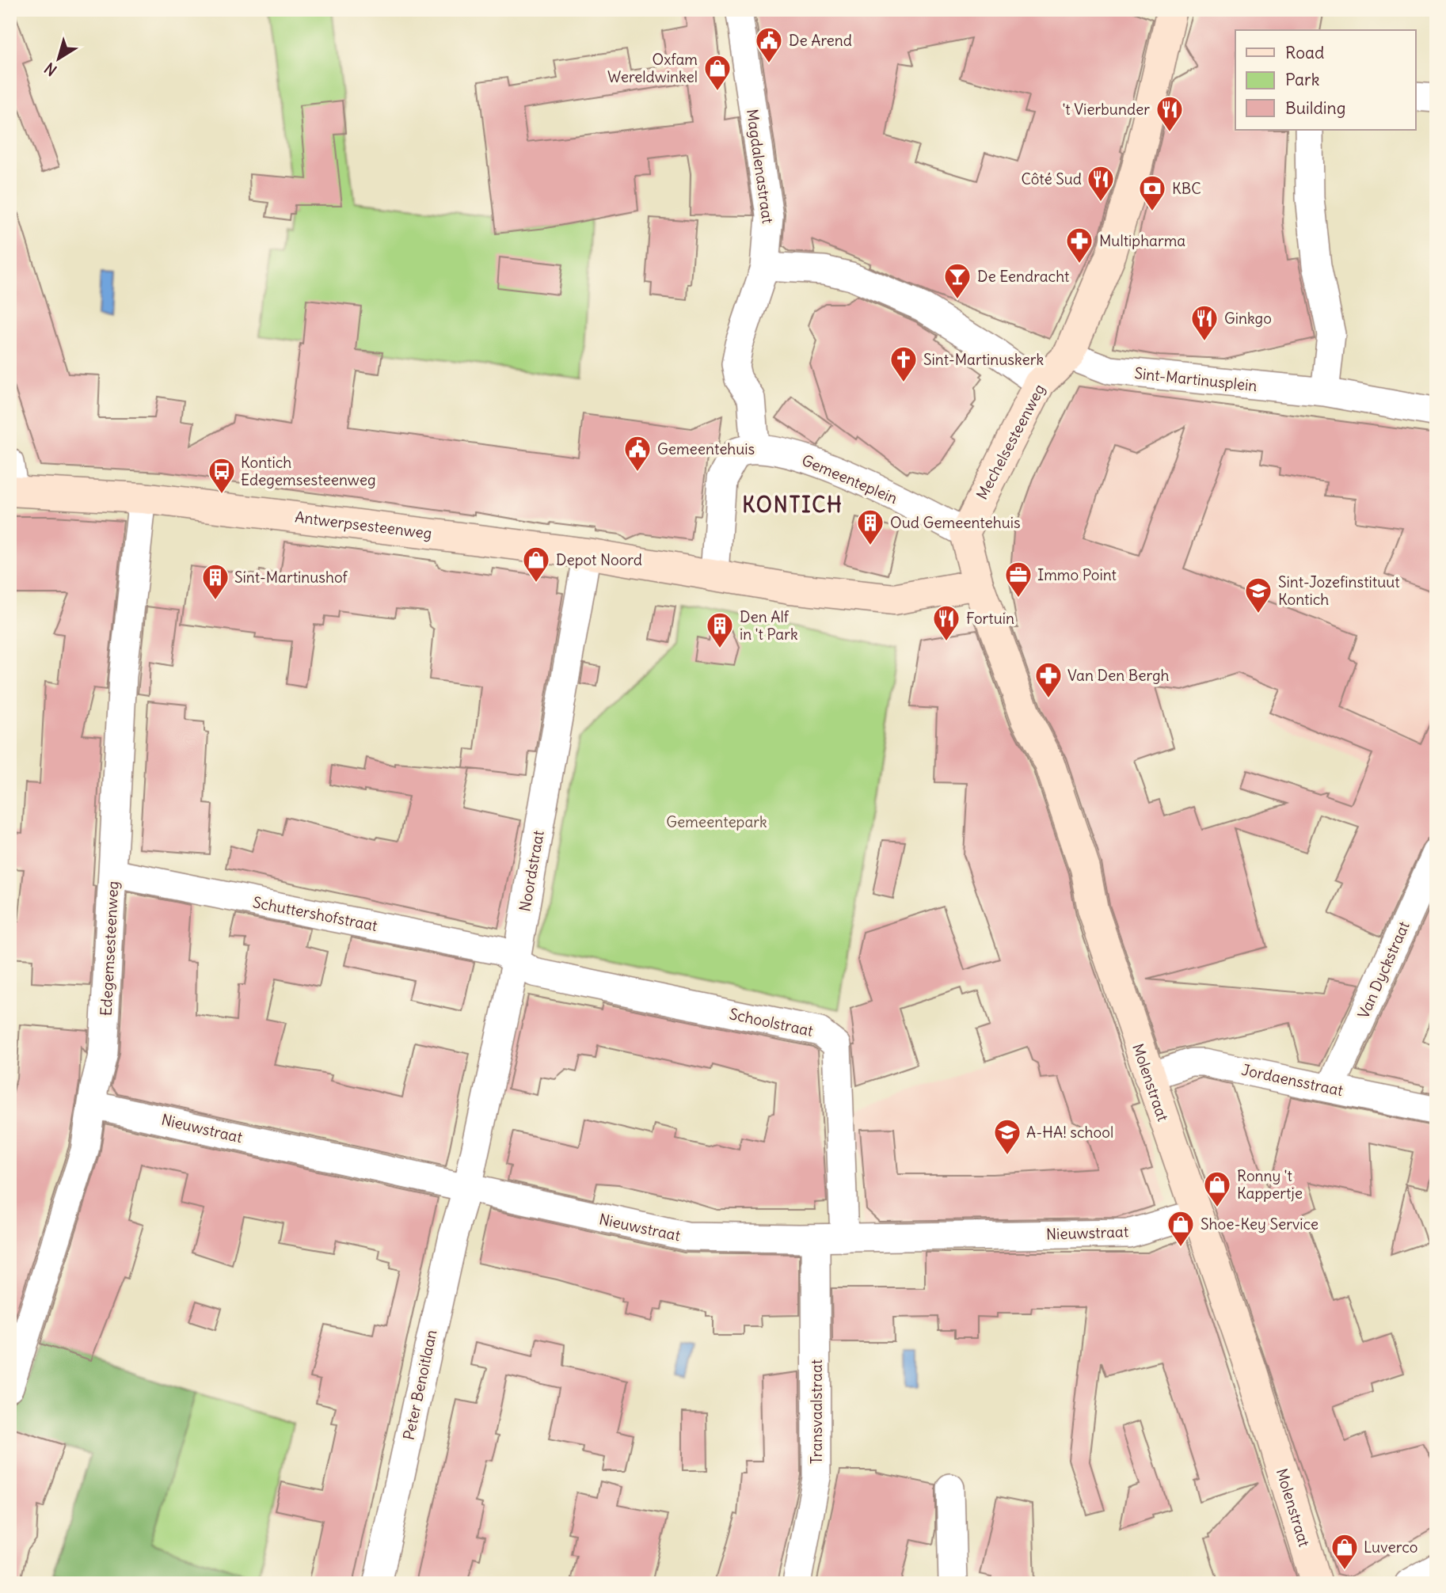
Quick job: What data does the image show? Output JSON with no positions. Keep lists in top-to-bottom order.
{
  "streets": {
    "street": [
      "Magdalenastraat",
      "Sint-Martinusplein",
      "Mechelsesteenweg",
      "Gemeenteplein",
      "Antwerpsesteenweg",
      "Noordstraat",
      "Schuttershofstraat",
      "Edegemsesteenweg",
      "Van Dyckstraat",
      "Schoolstraat",
      "Jordaensstraat",
      "Molenstraat",
      "Nieuwstraat",
      "Peter Benoitlaan",
      "Transvaalstraat"
    ]
  },
  "crossings": [
    ["Magdalenastraat", "Gemeenteplein"],
    ["Sint-Martinusplein", "Mechelsesteenweg"],
    ["Mechelsesteenweg", "Gemeenteplein"],
    ["Antwerpsesteenweg", "Noordstraat"],
    ["Antwerpsesteenweg", "Edegemsesteenweg"],
    ["Noordstraat", "Schuttershofstraat"],
    ["Noordstraat", "Schoolstraat"],
    ["Noordstraat", "Nieuwstraat"],
    ["Noordstraat", "Peter Benoitlaan"],
    ["Schuttershofstraat", "Edegemsesteenweg"],
    ["Schuttershofstraat", "Schoolstraat"],
    ["Edegemsesteenweg", "Nieuwstraat"],
    ["Van Dyckstraat", "Jordaensstraat"],
    ["Schoolstraat", "Nieuwstraat"],
    ["Jordaensstraat", "Molenstraat"],
    ["Molenstraat", "Nieuwstraat"],
    ["Nieuwstraat", "Peter Benoitlaan"],
    ["Nieuwstraat", "Transvaalstraat"]
  ],
  "districts": ["KONTICH"],
  "parks": ["Gemeentepark"],
  "places": {
    "public building": ["De Arend", "Gemeentehuis"],
    "shop": [
      "Oxfam Wereldwinkel",
      "Depot Noord",
      "Ronny 't Kappertje",
      "Shoe-Key Service",
      "Luverco"
    ],
    "restaurant": [
      "'t Vierbunder",
      "Côté Sud",
      "Ginkgo",
      "Fortuin"
    ],
    "bank": ["KBC"],
    "pharmacy": ["Multipharma", "Van Den Bergh"],
    "bar": ["De Eendracht"],
    "church": ["Sint-Martinuskerk"],
    "bus stop": ["Kontich Edegemsesteenweg"],
    "building": ["Oud Gemeentehuis", "Sint-Martinushof", "Den Alf in 't Park"],
    "office": ["Immo Point"],
    "school or university": ["Sint-Jozefinstituut Kontich", "A-HA! school"]
  },
  "legend": ["Road", "Park", "Building"],
  "north": "bottom left"
}
